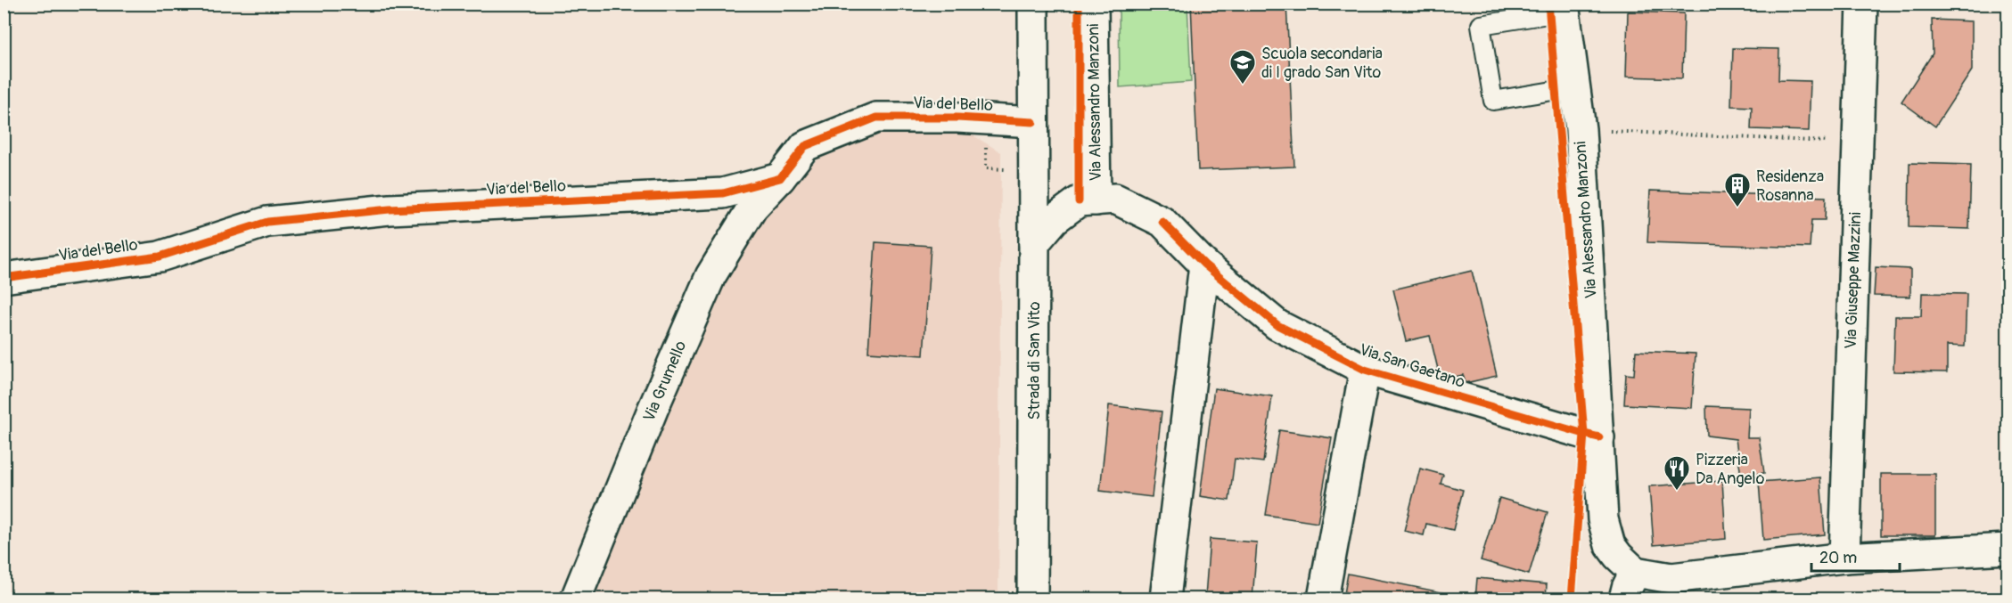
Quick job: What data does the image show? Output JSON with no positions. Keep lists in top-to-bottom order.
{
  "streets": {
    "street": [
      "Via Alessandro Manzoni",
      "Via del Bello",
      "Via Giuseppe Mazzini",
      "Strada di San Vito",
      "Via San Gaetano",
      "Via Grumello"
    ]
  },
  "crossings": [
    ["Via Alessandro Manzoni", "Via San Gaetano"],
    ["Via del Bello", "Strada di San Vito"],
    ["Via del Bello", "Via Grumello"],
    ["Strada di San Vito", "Via San Gaetano"]
  ],
  "places": {
    "school or university": ["Scuola secondaria di I grado San Vito"],
    "building": ["Residenza Rosanna"],
    "restaurant": ["Pizzeria Da Angelo"]
  },
  "scale_bar": "20 m"
}
